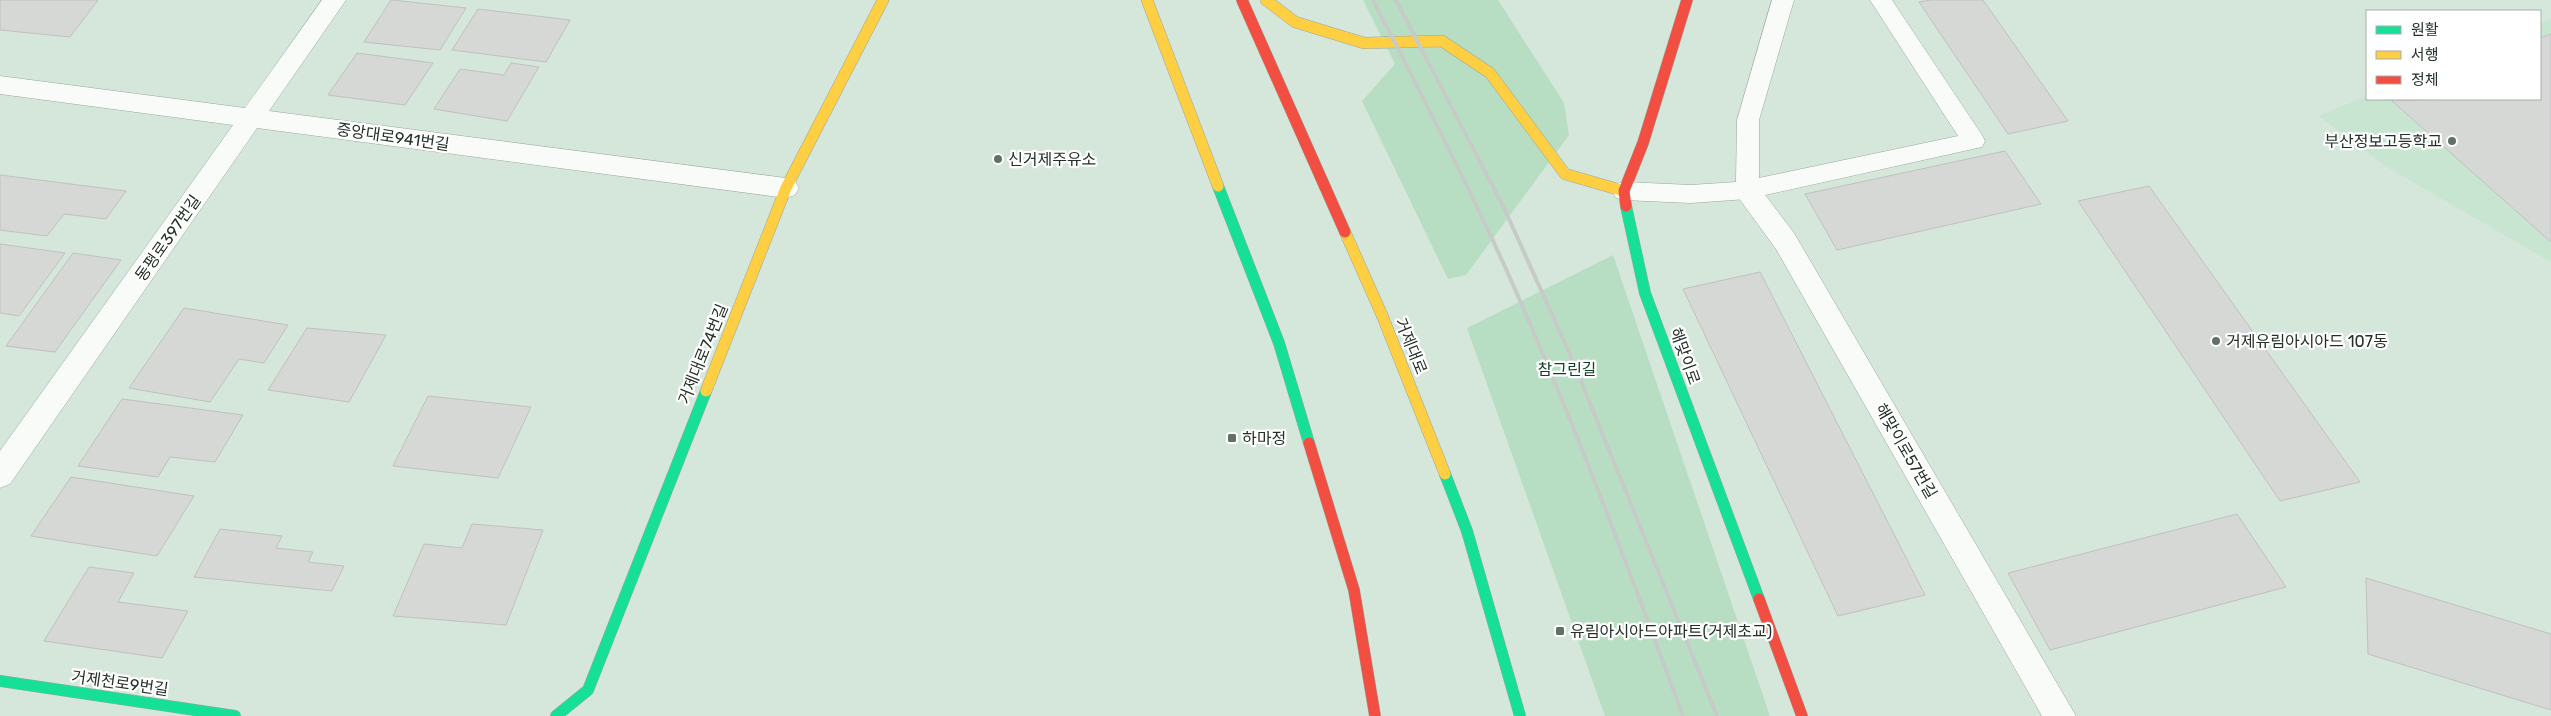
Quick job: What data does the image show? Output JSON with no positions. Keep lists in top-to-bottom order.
{
  "streets": {
    "street": [
      "중앙대로941번길",
      "동평로397번길",
      "거제대로",
      "거제대로74번길",
      "해맞이로",
      "해맞이로57번길",
      "거제천로9번길"
    ]
  },
  "crossings": [
    ["중앙대로941번길", "동평로397번길"],
    ["중앙대로941번길", "거제대로74번길"]
  ],
  "parks": ["참그린길"],
  "places": {
    "other": ["부산정보고등학교", "신거제주유소", "거제유림아시아드 107동"],
    "transit": ["하마정", "유림아시아드아파트(거제초교)"]
  },
  "legend": ["원활", "서행", "정체"]
}
